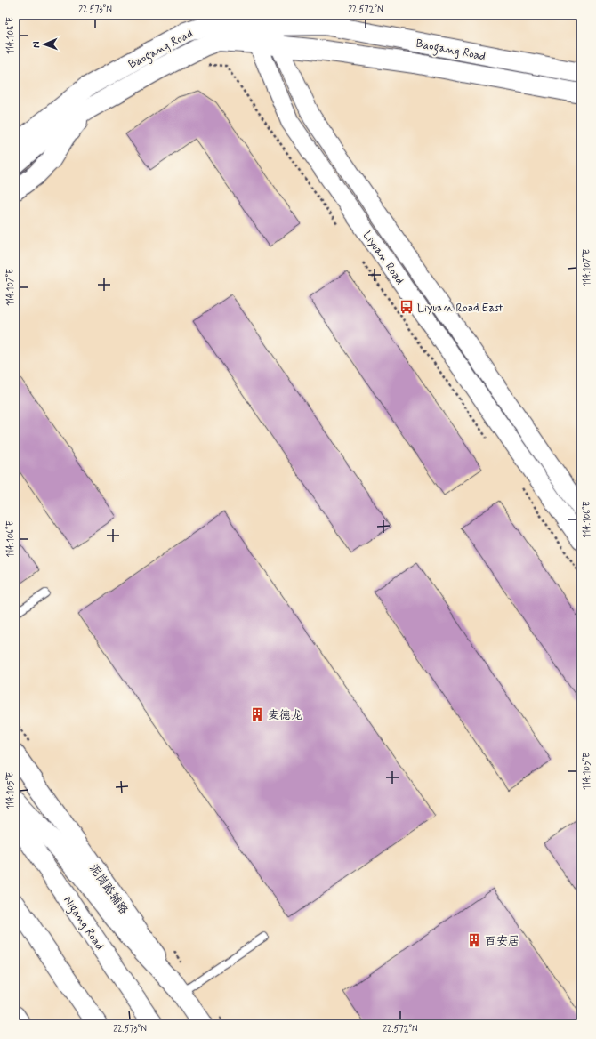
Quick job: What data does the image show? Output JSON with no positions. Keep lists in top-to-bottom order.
{
  "streets": {
    "main road": ["Baogang Road", "泥岗路辅路", "Nigang Road"],
    "street": ["Liyuan Road"]
  },
  "crossings": [
    ["Baogang Road", "Liyuan Road"]
  ],
  "places": {
    "bus stop": ["Liyuan Road East"],
    "building": ["麦德龙", "百安居"]
  },
  "north": "left",
  "coordinates": [
    "22.573°N",
    "22.572°N",
    "114.108°E",
    "114.107°E",
    "114.106°E",
    "114.105°E"
  ]
}
